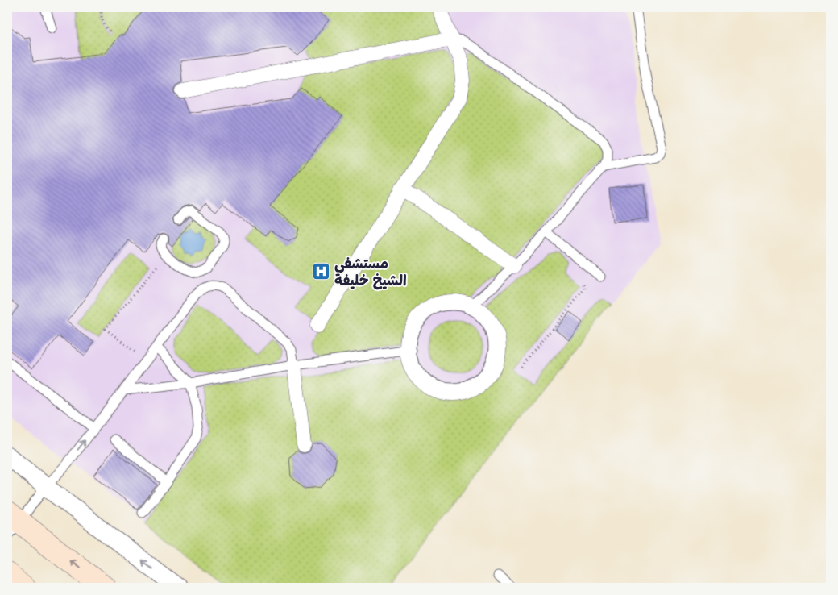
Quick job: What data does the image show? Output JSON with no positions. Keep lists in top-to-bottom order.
{
  "places": {
    "hospital": ["مستشفى الشيخ خليفة"]
  }
}
